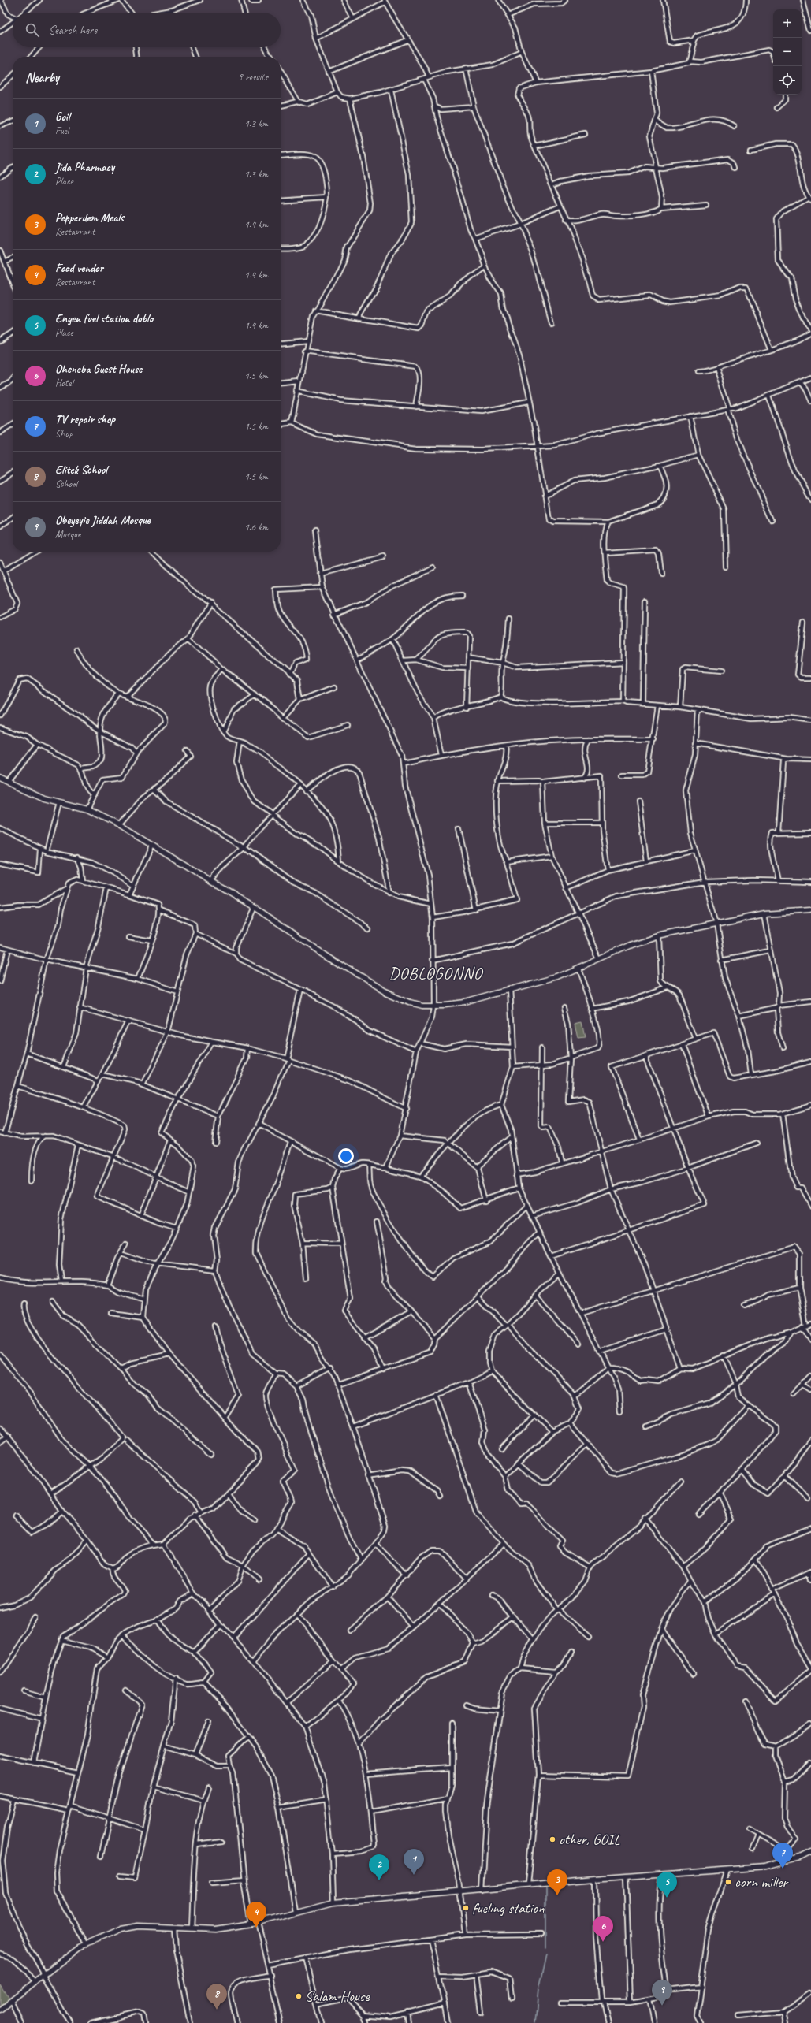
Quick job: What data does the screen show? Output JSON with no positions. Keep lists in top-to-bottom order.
{
  "districts": ["DOBLOGONNO"],
  "places": [
    "other, GOIL",
    "corn miller",
    "fueling station",
    "Salam House"
  ],
  "page": {
    "map_buttons": ["+", "−"],
    "search": "Search here",
    "heading": ["Nearby", "9 results"],
    "list": [
      {
        "mark": "1",
        "name": "Goil",
        "note": "Fuel",
        "value": "1.3 km"
      },
      {
        "mark": "2",
        "name": "Jida Pharmacy",
        "note": "Place",
        "value": "1.3 km"
      },
      {
        "mark": "3",
        "name": "Pepperdem Meals",
        "note": "Restaurant",
        "value": "1.4 km"
      },
      {
        "mark": "4",
        "name": "Food vendor",
        "note": "Restaurant",
        "value": "1.4 km"
      },
      {
        "mark": "5",
        "name": "Engen fuel station doblo",
        "note": "Place",
        "value": "1.4 km"
      },
      {
        "mark": "6",
        "name": "Oheneba Guest House",
        "note": "Hotel",
        "value": "1.5 km"
      },
      {
        "mark": "7",
        "name": "TV repair shop",
        "note": "Shop",
        "value": "1.5 km"
      },
      {
        "mark": "8",
        "name": "Elitek School",
        "note": "School",
        "value": "1.5 km"
      },
      {
        "mark": "9",
        "name": "Obeyeyie Jiddah Mosque",
        "note": "Mosque",
        "value": "1.6 km"
      }
    ],
    "pins": [
      "7",
      "1",
      "2",
      "3",
      "5",
      "4",
      "6",
      "9",
      "8"
    ]
  }
}
